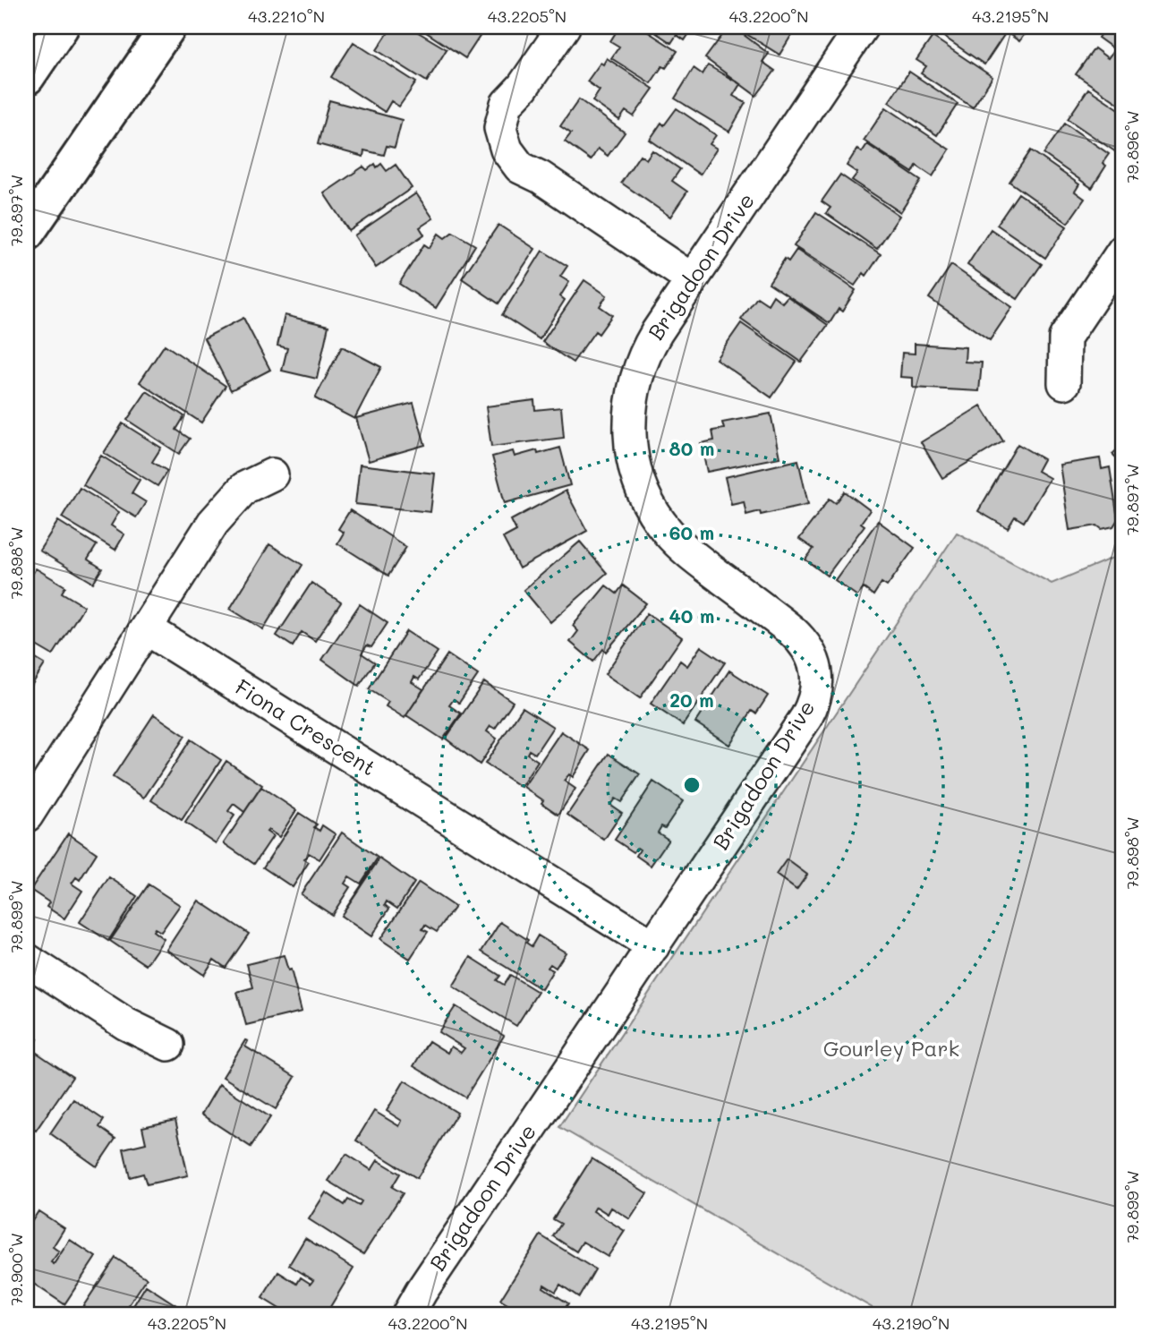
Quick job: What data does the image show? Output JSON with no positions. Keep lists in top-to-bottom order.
{
  "streets": {
    "street": ["Brigadoon Drive", "Fiona Crescent"]
  },
  "crossings": [
    ["Brigadoon Drive", "Fiona Crescent"]
  ],
  "parks": ["Gourley Park"],
  "coordinates": [
    "43.2210°N",
    "43.2205°N",
    "43.2200°N",
    "43.2195°N",
    "79.896°W",
    "79.897°W",
    "79.898°W",
    "79.899°W",
    "79.900°W",
    "43.2190°N"
  ],
  "rings": [
    "80 m",
    "60 m",
    "40 m",
    "20 m"
  ]
}
